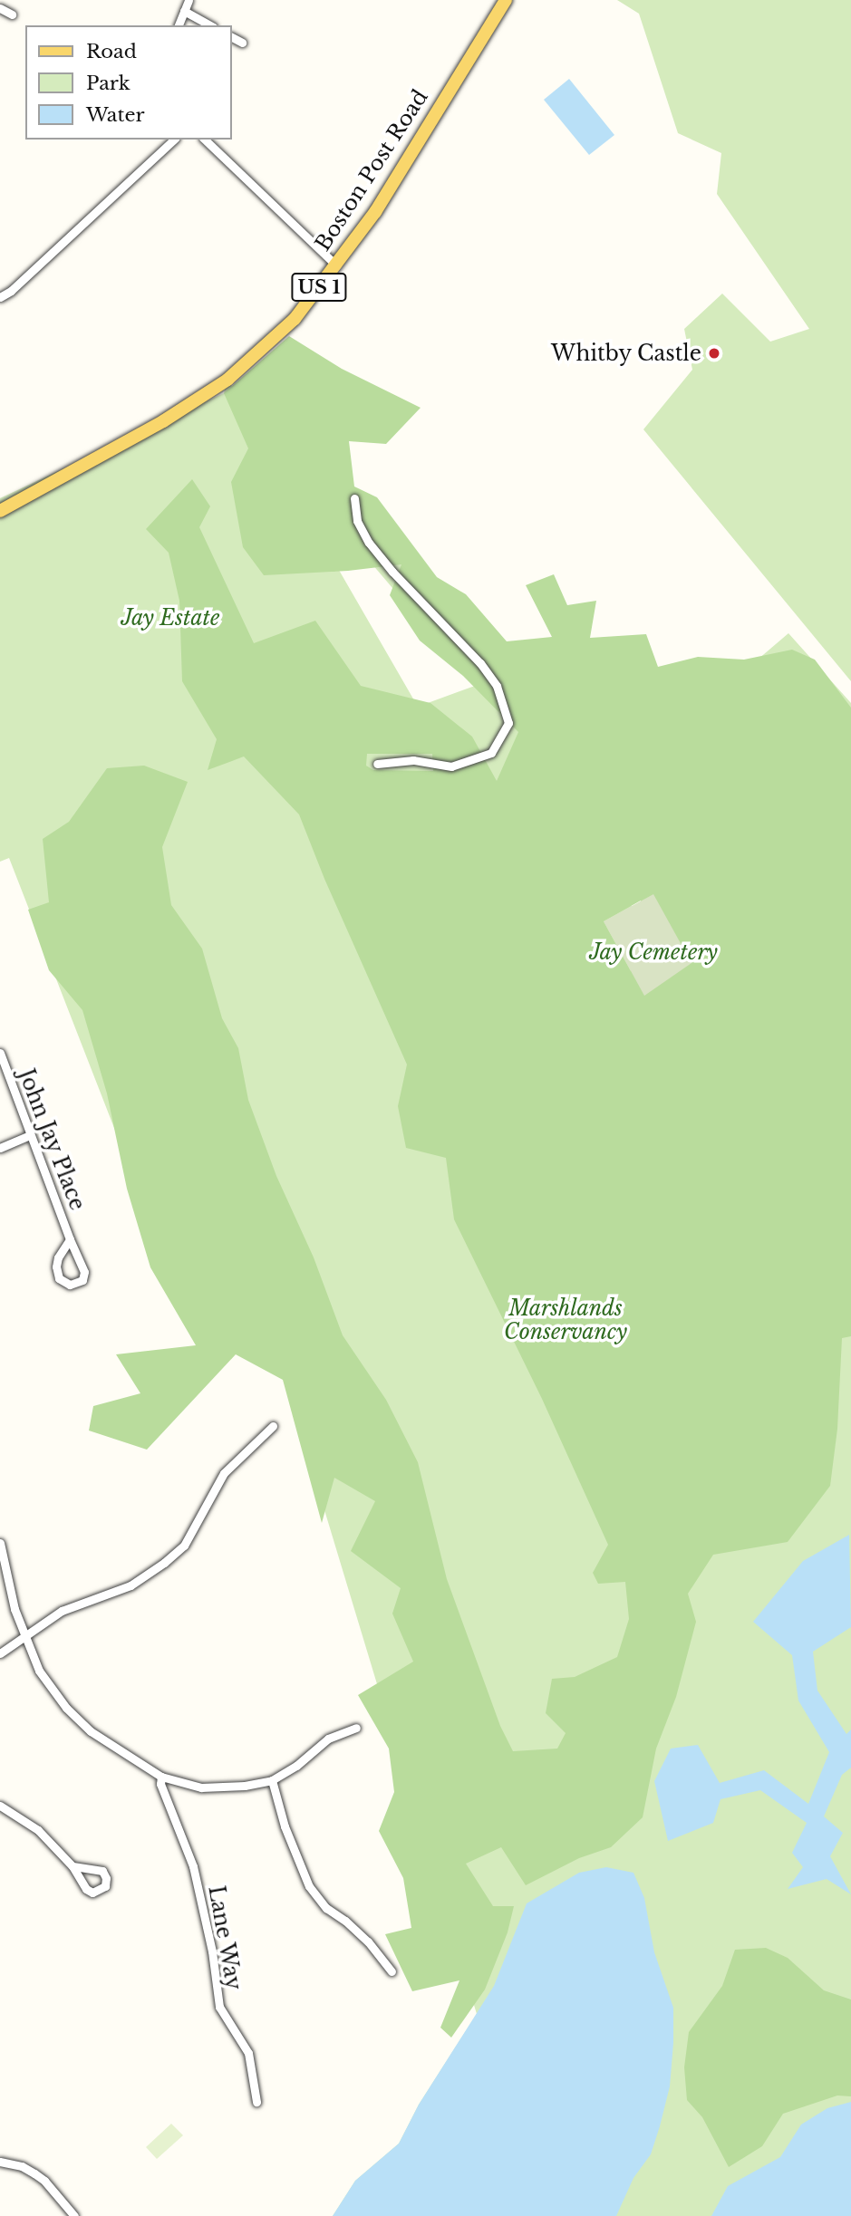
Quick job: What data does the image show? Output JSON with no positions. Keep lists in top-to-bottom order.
{
  "streets": {
    "main road": ["Boston Post Road", "US 1"],
    "street": ["John Jay Place", "Lane Way"]
  },
  "parks": ["Jay Estate", "Jay Cemetery", "Marshlands Conservancy"],
  "places": ["Whitby Castle"],
  "legend": ["Road", "Park", "Water"]
}
